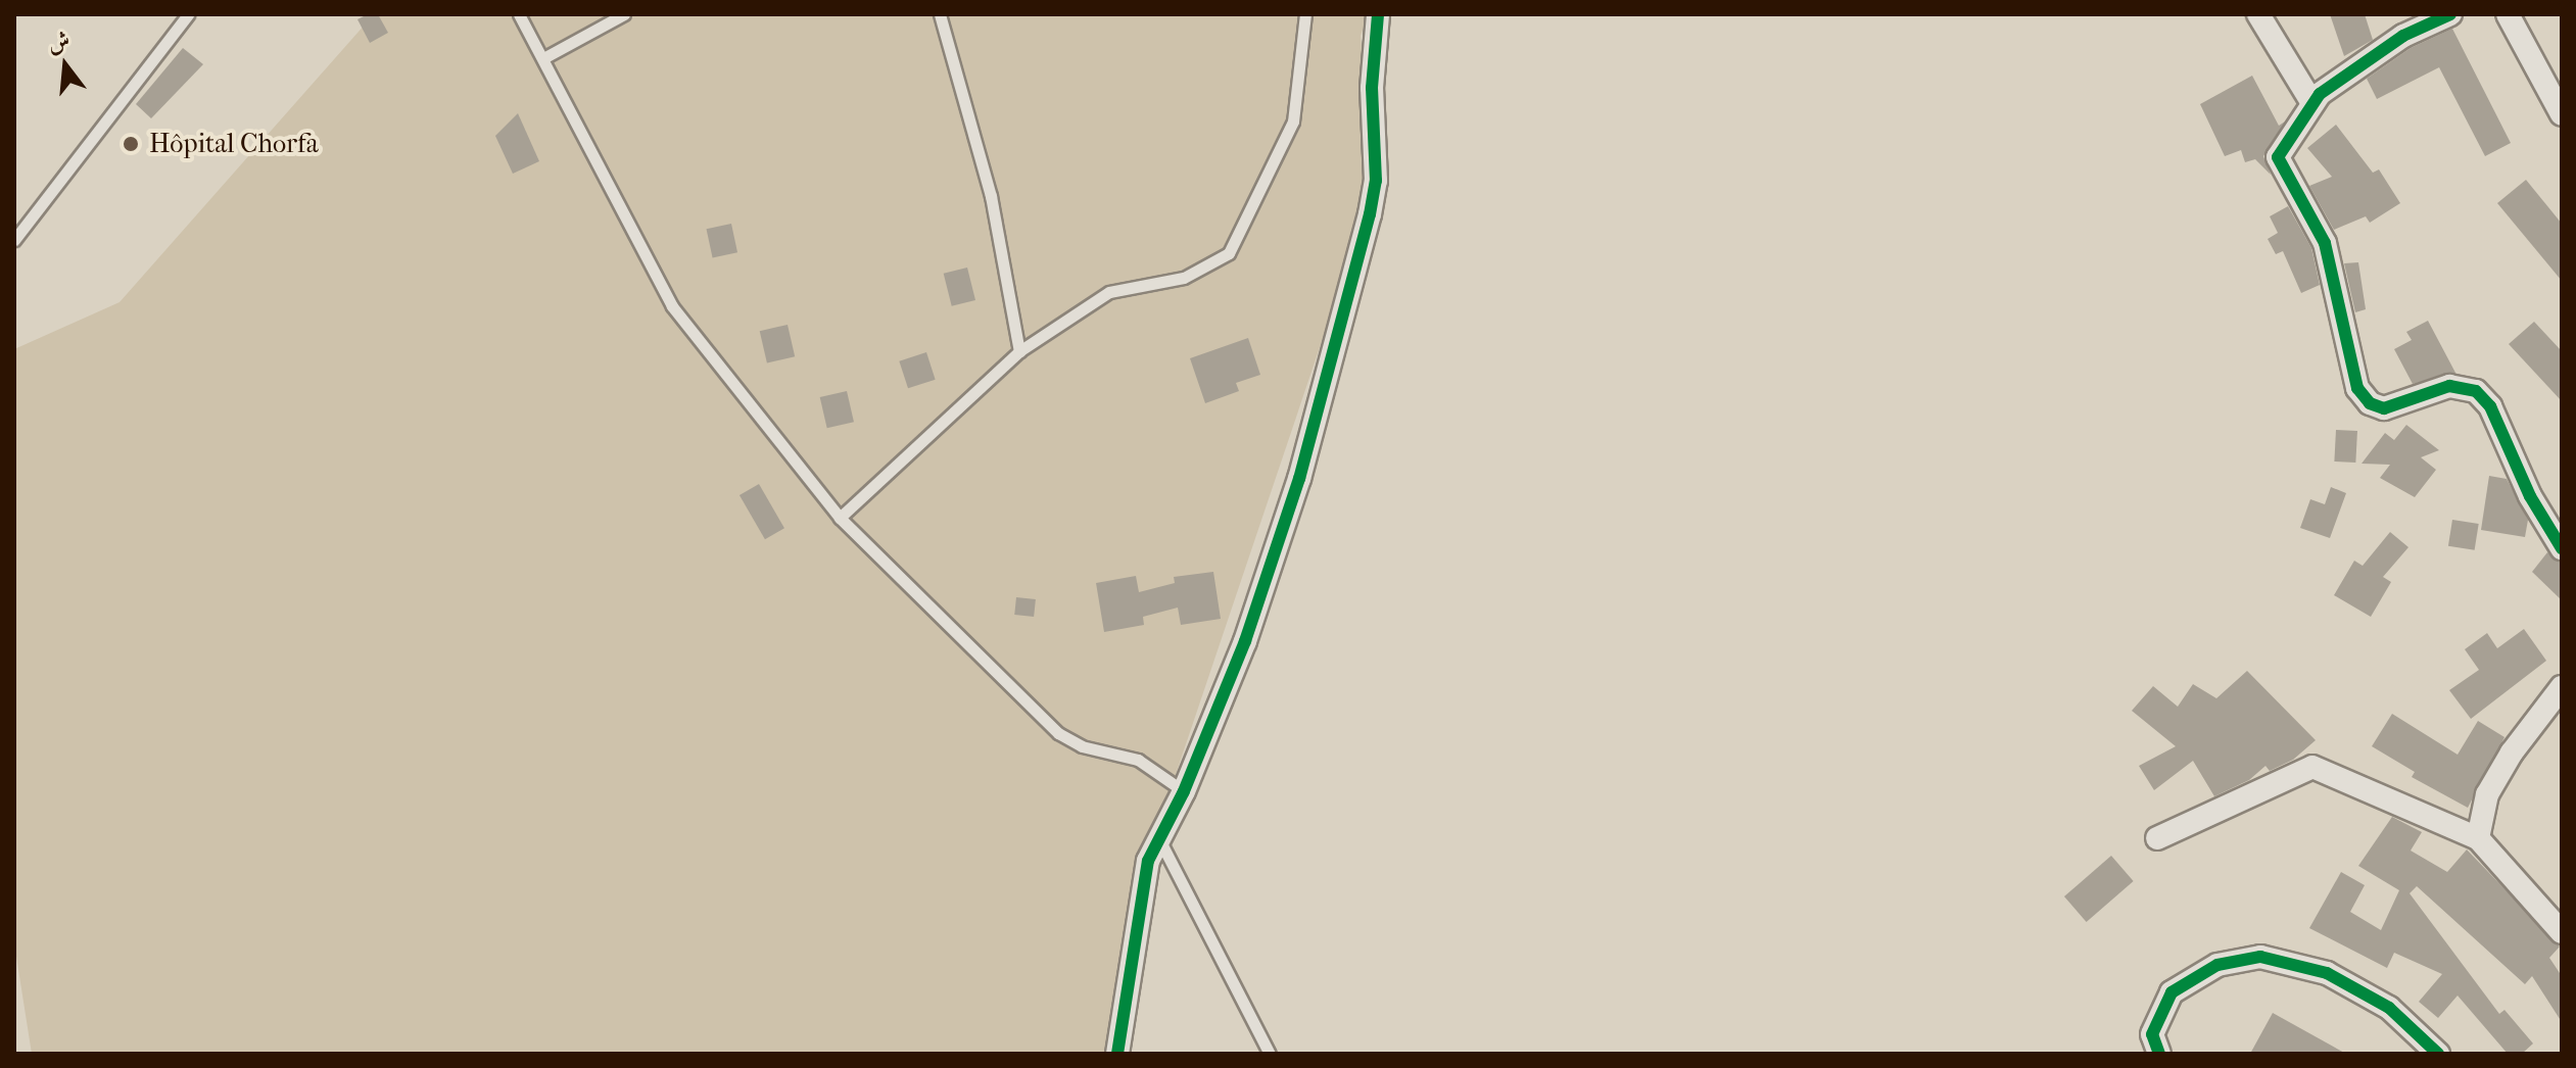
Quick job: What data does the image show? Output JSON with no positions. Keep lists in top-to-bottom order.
{
  "places": ["Hôpital Chorfa"],
  "north": "top"
}
